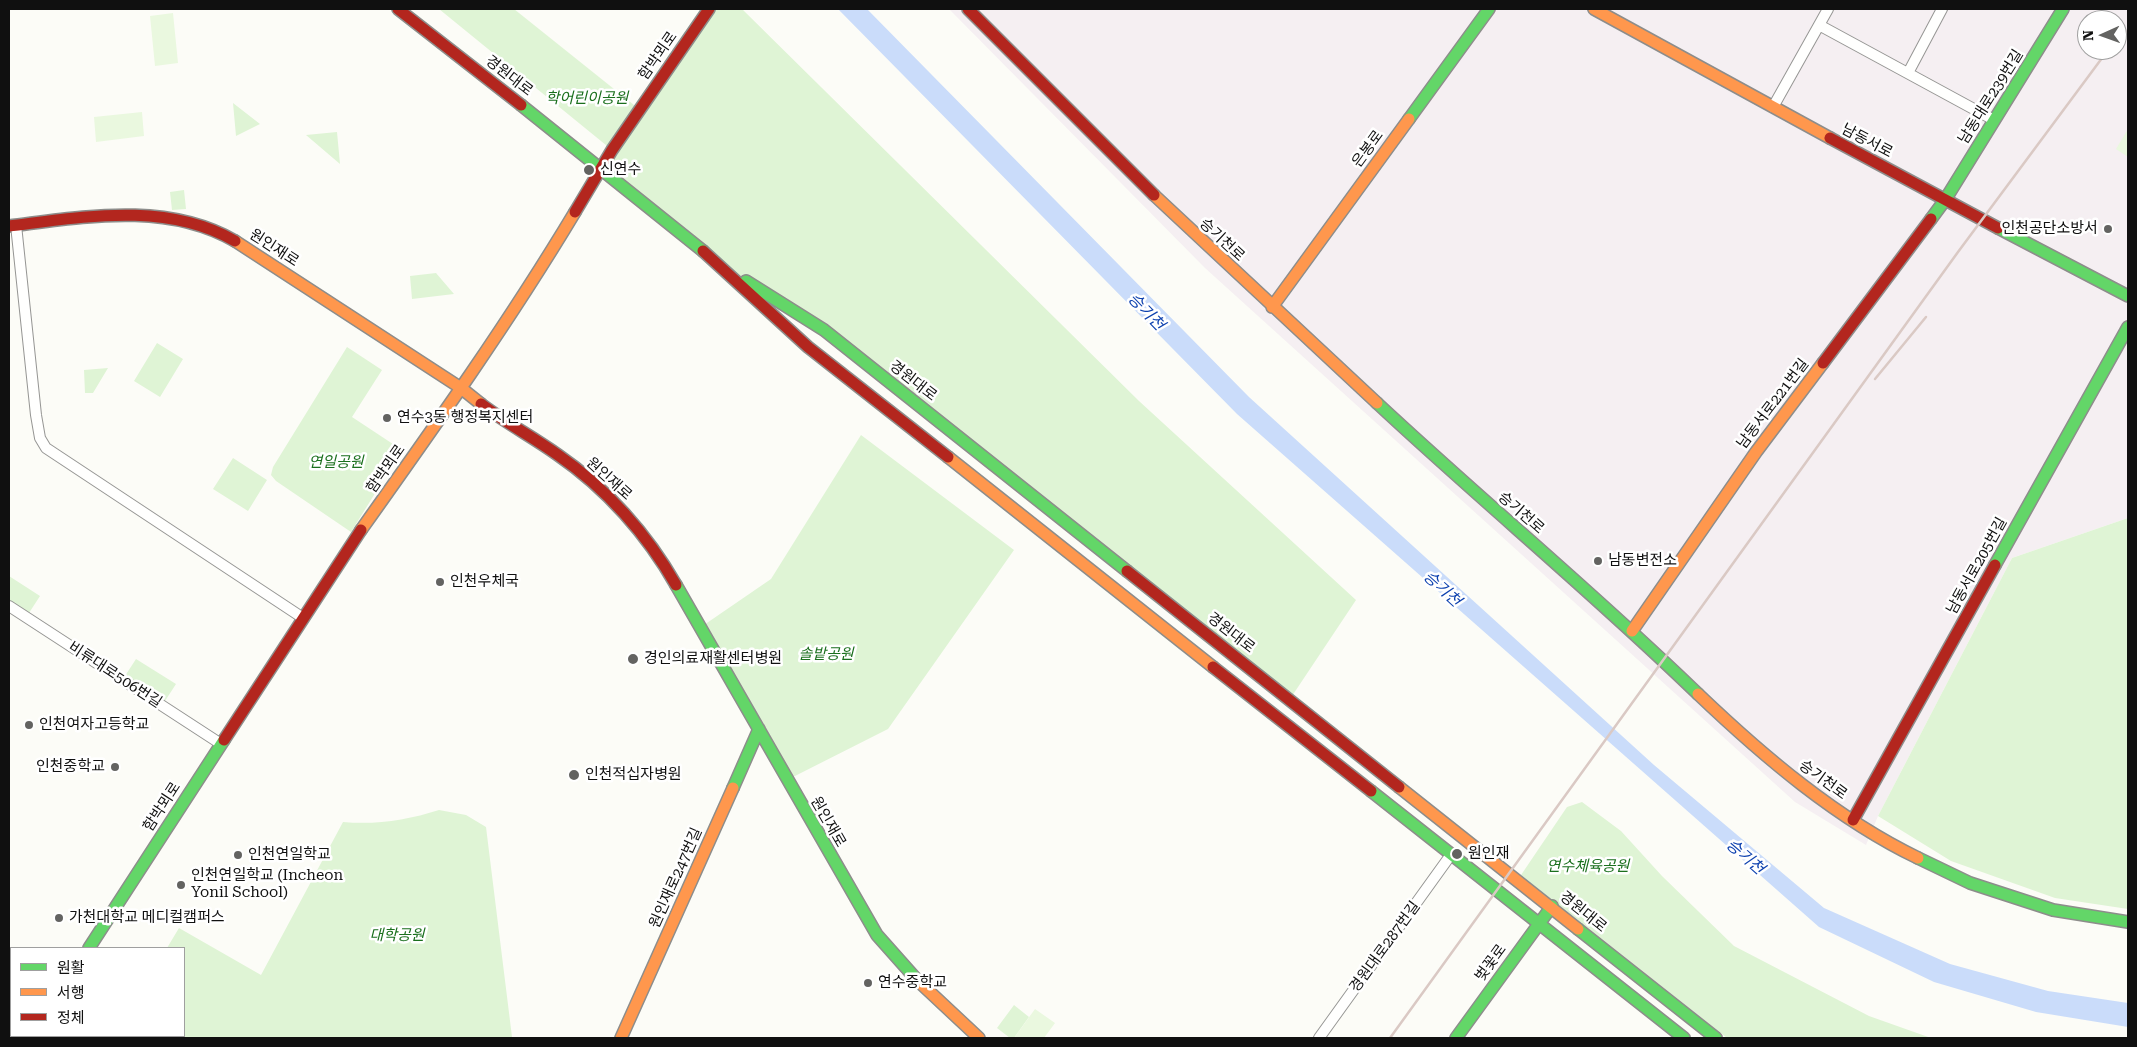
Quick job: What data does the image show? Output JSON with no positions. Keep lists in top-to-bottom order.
{
  "streets": {
    "main road": [
      "함박뫼로",
      "경원대로",
      "남동대로239번길",
      "남동서로",
      "은봉로",
      "승기천로",
      "원인재로",
      "남동서로221번길",
      "남동서로205번길",
      "원인재로247번길",
      "벚꽃로"
    ],
    "street": ["비류대로506번길", "경원대로287번길"]
  },
  "crossings": [
    ["함박뫼로", "경원대로"],
    ["함박뫼로", "원인재로"],
    ["함박뫼로", "비류대로506번길"],
    ["경원대로", "경원대로287번길"],
    ["경원대로", "벚꽃로"],
    ["남동대로239번길", "남동서로"],
    ["남동대로239번길", "남동서로221번길"],
    ["남동서로", "남동서로221번길"],
    ["은봉로", "승기천로"],
    ["승기천로", "남동서로221번길"],
    ["승기천로", "남동서로205번길"],
    ["원인재로", "원인재로247번길"]
  ],
  "water": ["승기천"],
  "parks": [
    "학어린이공원",
    "연일공원",
    "솔밭공원",
    "연수체육공원",
    "대학공원"
  ],
  "places": [
    "신연수",
    "인천공단소방서",
    "연수3동 행정복지센터",
    "남동변전소",
    "인천우체국",
    "경인의료재활센터병원",
    "인천여자고등학교",
    "인천중학교",
    "인천적십자병원",
    "원인재",
    "인천연일학교",
    "인천연일학교 (Incheon Yonil School)",
    "가천대학교 메디컬캠퍼스",
    "연수중학교"
  ],
  "legend": ["원활", "서행", "정체"],
  "north": "left"
}
